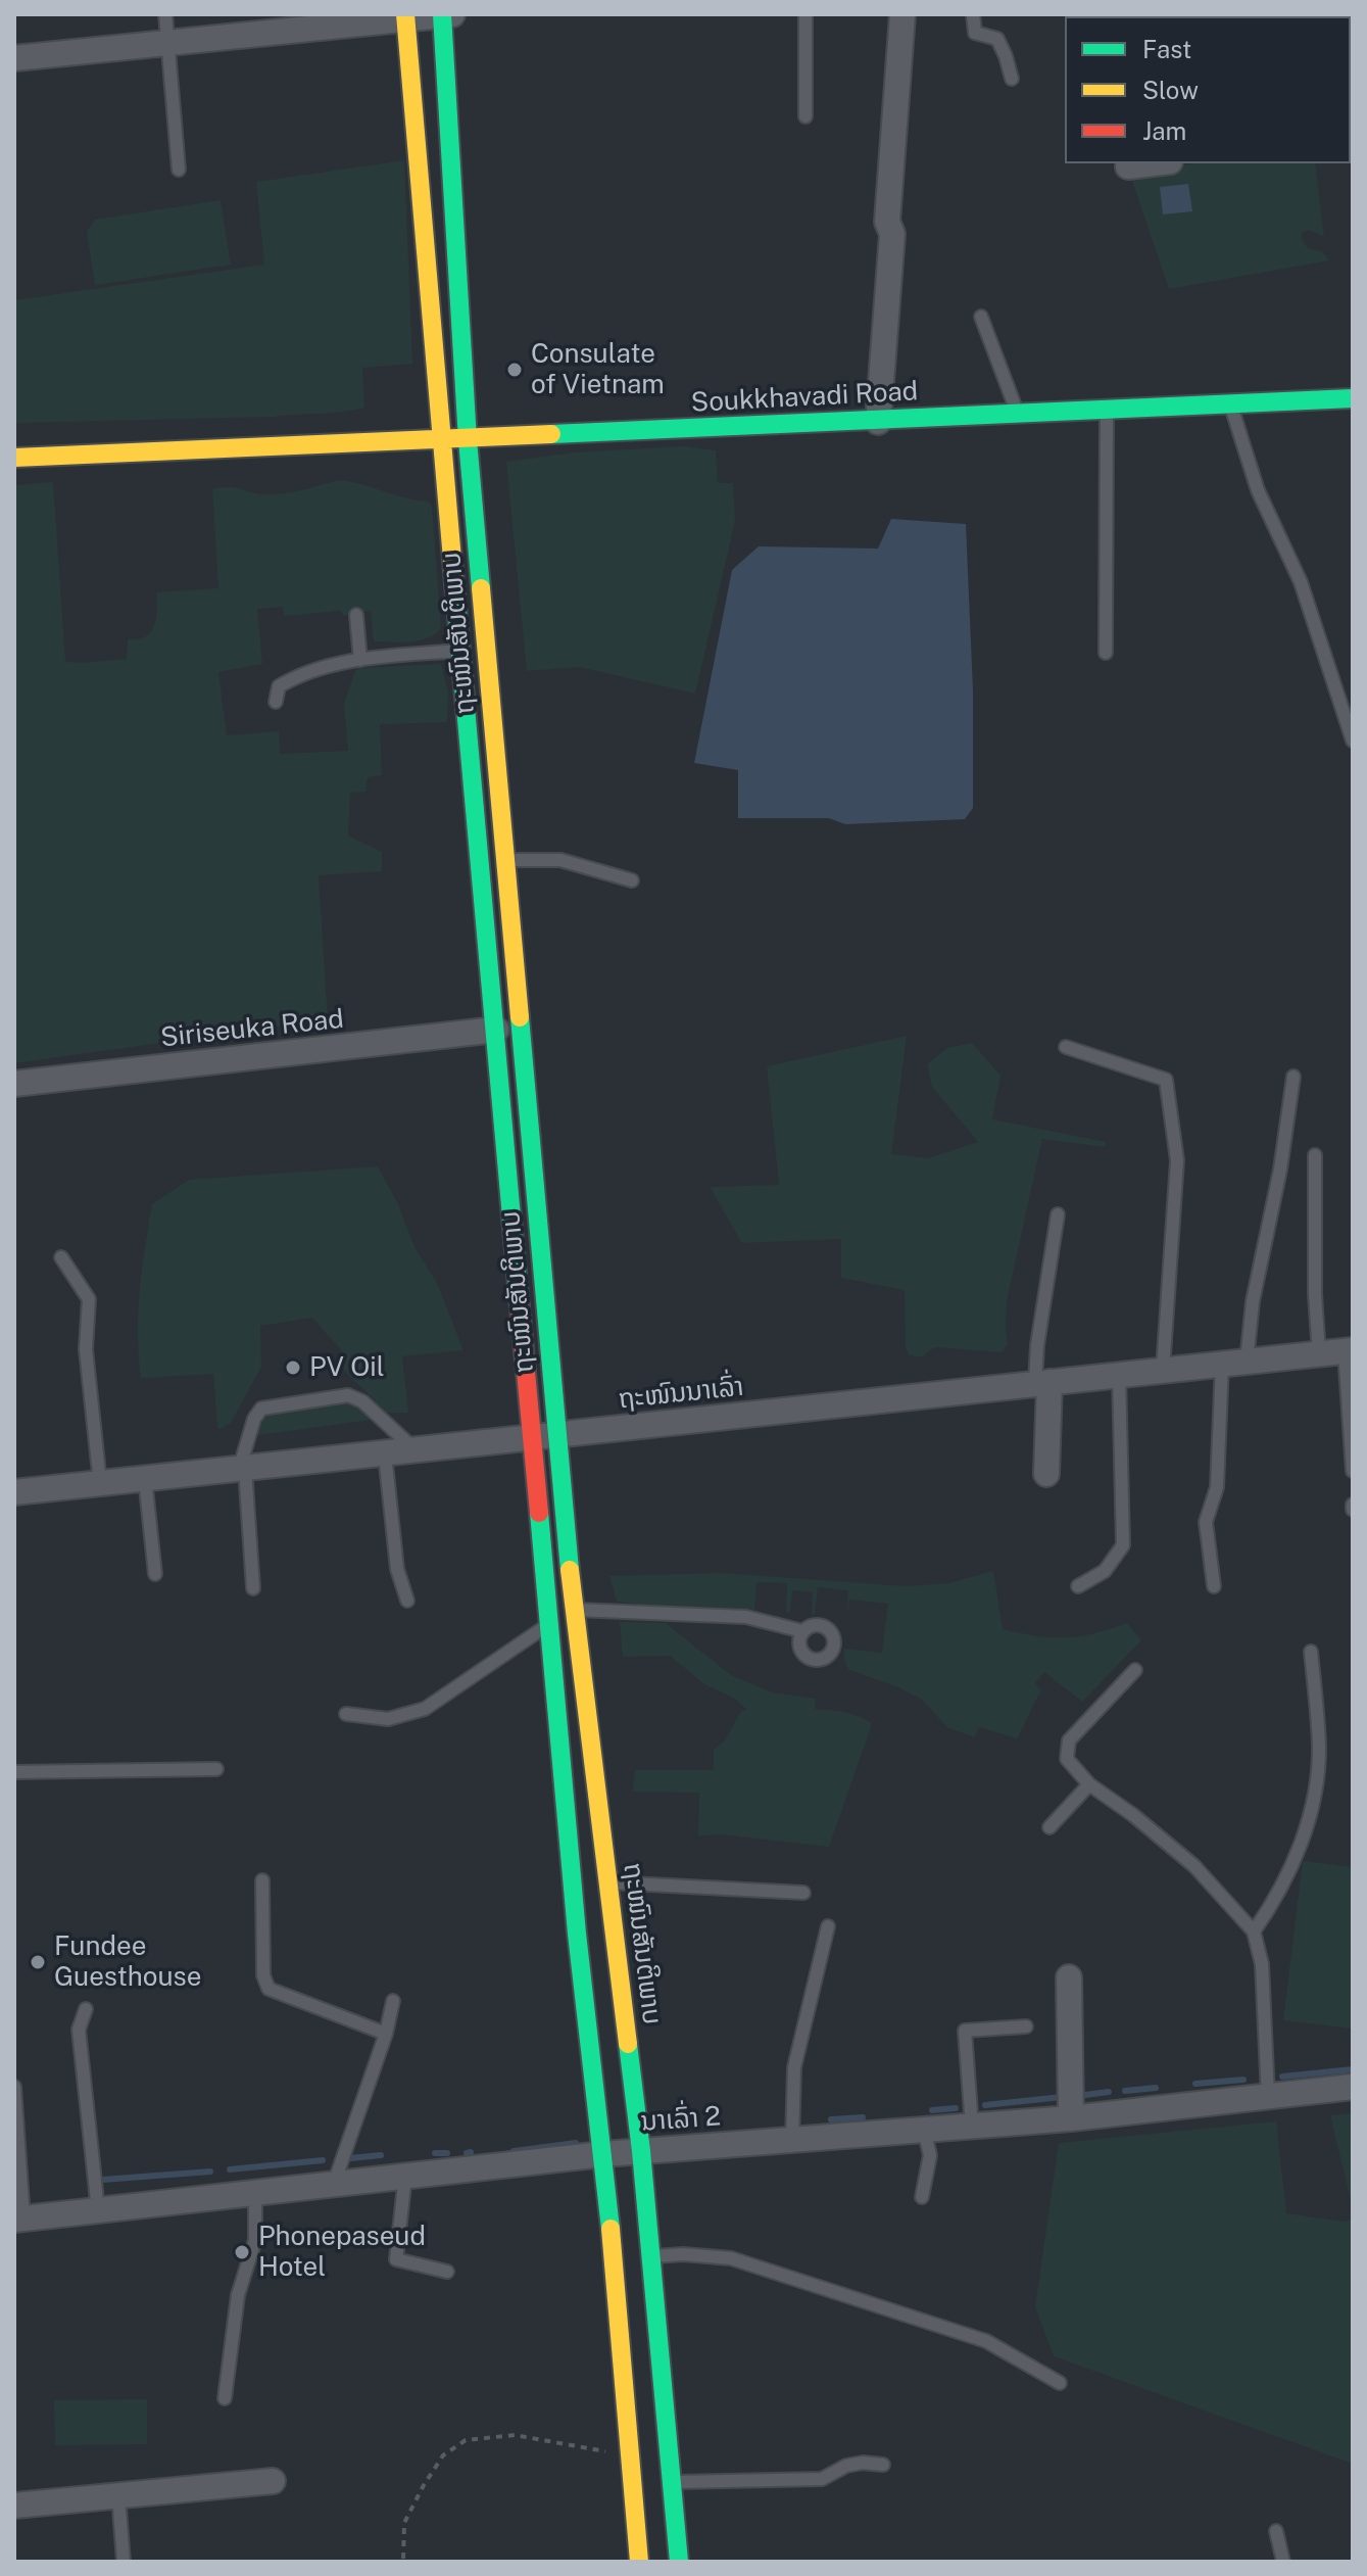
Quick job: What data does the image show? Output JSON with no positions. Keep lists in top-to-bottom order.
{
  "streets": {
    "street": [
      "Soukkhavadi Road",
      "ຖະໜົນສັນຕິພາບ",
      "Siriseuka Road",
      "ຖະໜົນນາເລົ່າ",
      "ນາເລົ່າ 2"
    ]
  },
  "crossings": [
    ["Soukkhavadi Road", "ຖະໜົນສັນຕິພາບ"],
    ["ຖະໜົນສັນຕິພາບ", "Siriseuka Road"],
    ["ຖະໜົນສັນຕິພາບ", "ຖະໜົນນາເລົ່າ"],
    ["ຖະໜົນສັນຕິພາບ", "ນາເລົ່າ 2"]
  ],
  "places": [
    "Consulate of Vietnam",
    "PV Oil",
    "Fundee Guesthouse",
    "Phonepaseud Hotel"
  ],
  "legend": ["Fast", "Slow", "Jam"]
}
